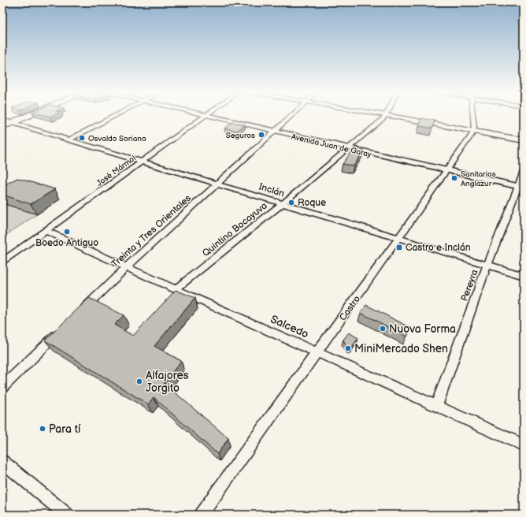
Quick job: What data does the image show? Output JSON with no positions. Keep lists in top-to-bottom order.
{
  "streets": {
    "main road": ["Avenida Juan de Garay"],
    "street": [
      "José Mármol",
      "Inclán",
      "Quintino Bocayuva",
      "Treinta y Tres Orientales",
      "Pereyra",
      "Castro",
      "Salcedo"
    ]
  },
  "crossings": [
    ["Avenida Juan de Garay", "José Mármol"],
    ["Avenida Juan de Garay", "Quintino Bocayuva"],
    ["Avenida Juan de Garay", "Treinta y Tres Orientales"],
    ["Avenida Juan de Garay", "Pereyra"],
    ["Avenida Juan de Garay", "Castro"],
    ["José Mármol", "Inclán"],
    ["José Mármol", "Salcedo"],
    ["Inclán", "Quintino Bocayuva"],
    ["Inclán", "Treinta y Tres Orientales"],
    ["Inclán", "Pereyra"],
    ["Inclán", "Castro"],
    ["Quintino Bocayuva", "Salcedo"],
    ["Treinta y Tres Orientales", "Salcedo"],
    ["Pereyra", "Salcedo"],
    ["Castro", "Salcedo"]
  ],
  "places": {
    "other": [
      "Seguros",
      "Osvaldo Soriano",
      "Sanitarios Anglazur",
      "Roque",
      "Boedo Antiguo",
      "Nuova Forma",
      "MiniMercado Shen",
      "Alfajores Jorgito",
      "Para tí"
    ],
    "transit": ["Castro e Inclán"]
  }
}
